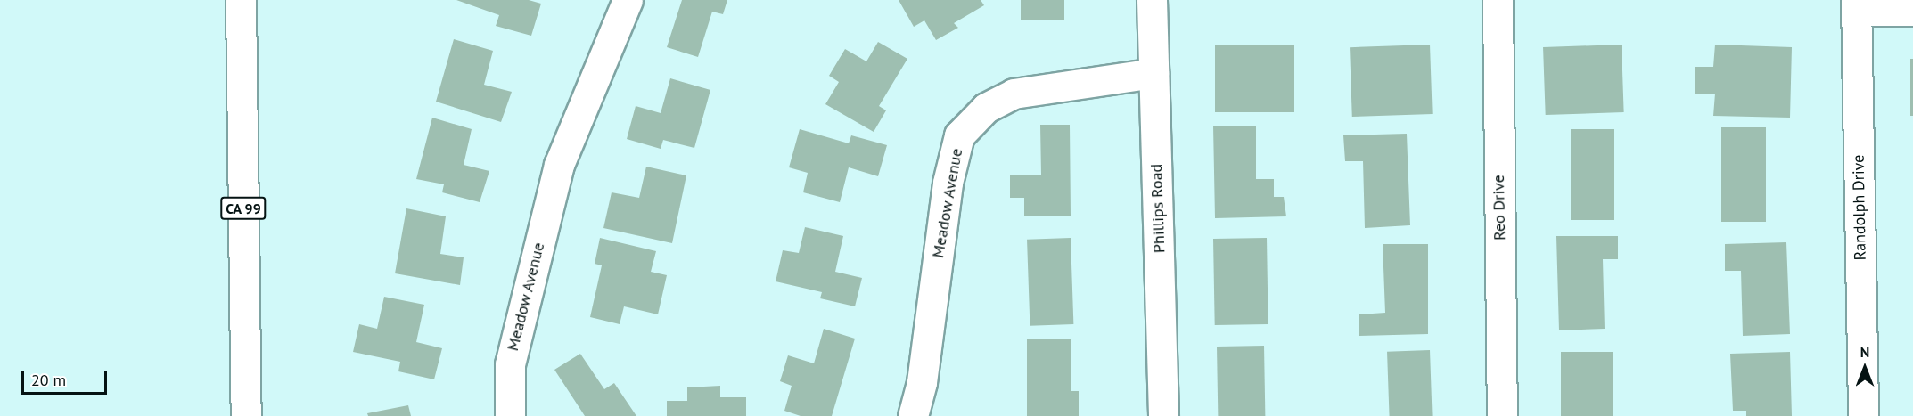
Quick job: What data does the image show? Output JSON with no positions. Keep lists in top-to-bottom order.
{
  "streets": {
    "main road": [
      "Meadow Avenue",
      "Reo Drive",
      "Randolph Drive",
      "CA 99",
      "Phillips Road"
    ]
  },
  "crossings": [
    ["Meadow Avenue", "Phillips Road"]
  ],
  "scale_bar": "20 m",
  "north": "top"
}
